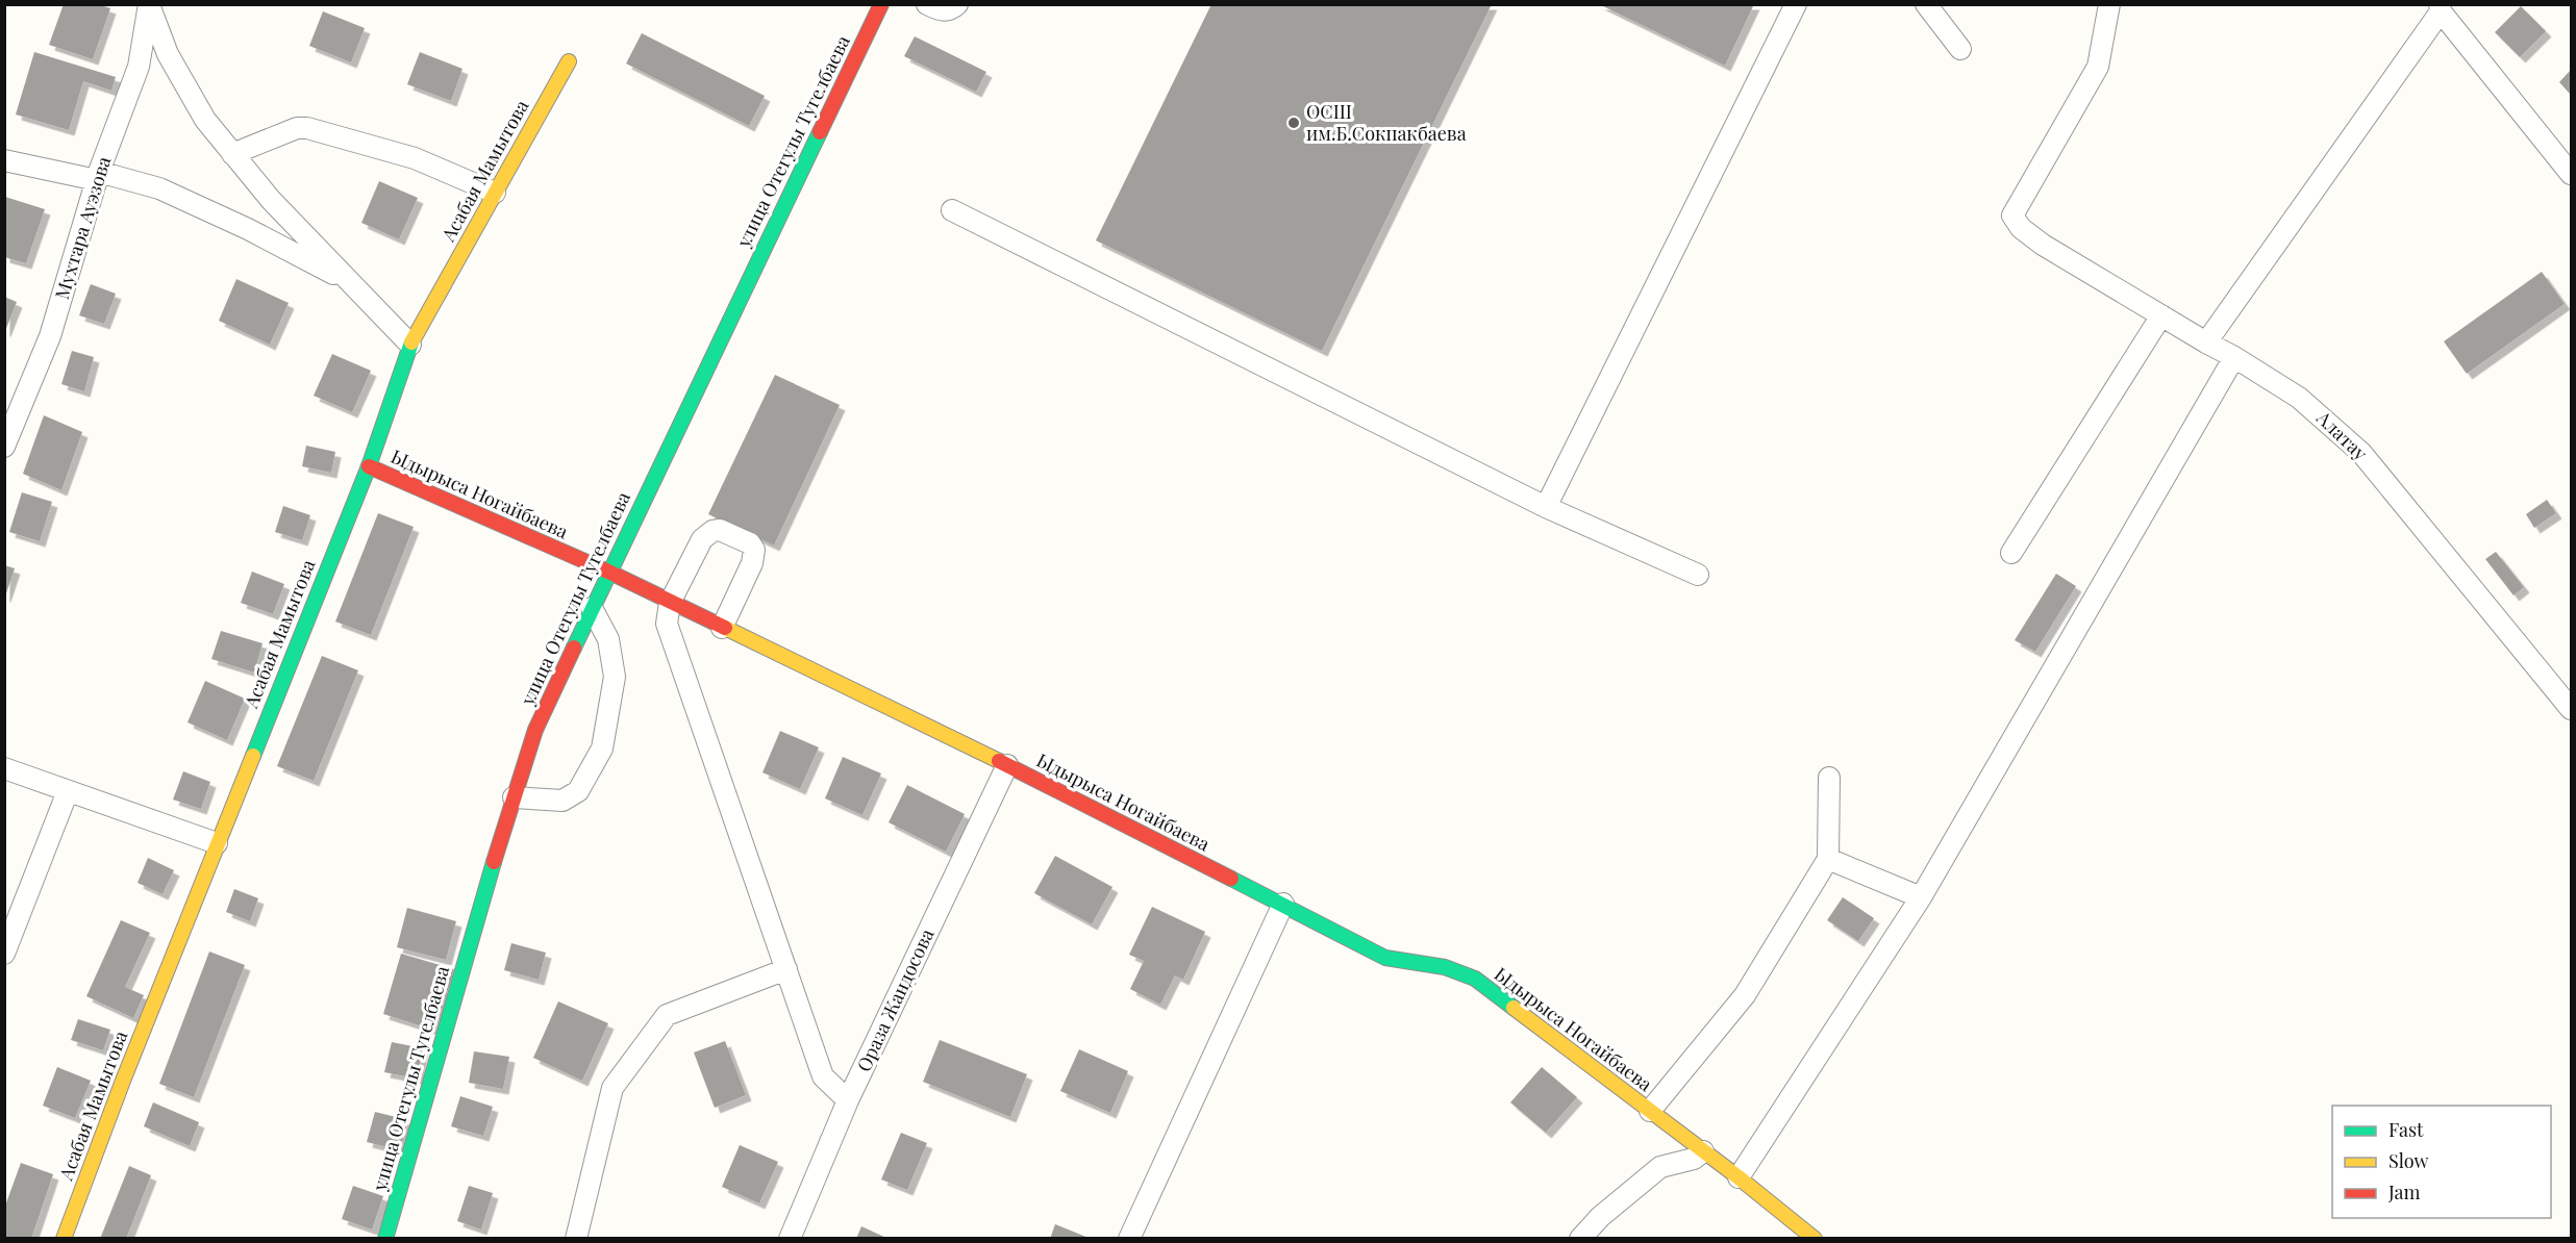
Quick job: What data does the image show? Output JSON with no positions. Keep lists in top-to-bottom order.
{
  "streets": {
    "street": [
      "улица Отегулы Тугелбаева",
      "Асабая Мамытова",
      "Мухтара Ауэзова",
      "Алатау",
      "Ыдырыса Ногайбаева",
      "Ораза Жандосова"
    ]
  },
  "crossings": [
    ["улица Отегулы Тугелбаева", "Ыдырыса Ногайбаева"],
    ["Асабая Мамытова", "Ыдырыса Ногайбаева"],
    ["Ыдырыса Ногайбаева", "Ораза Жандосова"]
  ],
  "places": ["ОСШ им.Б.Сокпакбаева"],
  "legend": ["Fast", "Slow", "Jam"]
}
